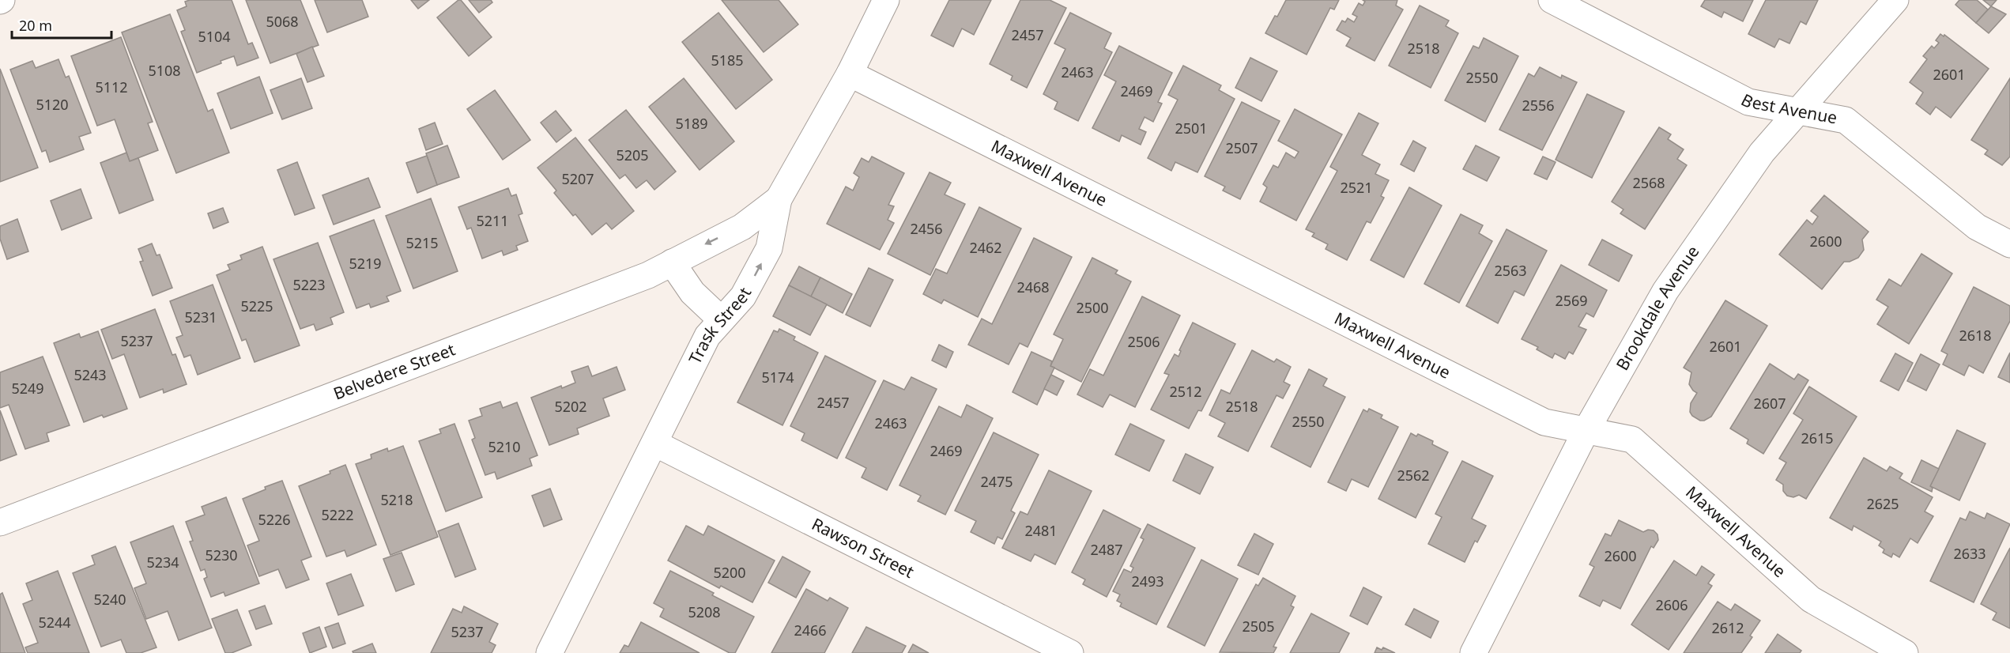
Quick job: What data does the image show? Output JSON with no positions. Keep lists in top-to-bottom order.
{
  "streets": {
    "street": [
      "Best Avenue",
      "Maxwell Avenue",
      "Brookdale Avenue",
      "Trask Street",
      "Belvedere Street",
      "Rawson Street"
    ]
  },
  "crossings": [
    ["Best Avenue", "Brookdale Avenue"],
    ["Maxwell Avenue", "Brookdale Avenue"],
    ["Maxwell Avenue", "Trask Street"],
    ["Trask Street", "Belvedere Street"],
    ["Trask Street", "Rawson Street"]
  ],
  "house_numbers": [
    "5068",
    "2457",
    "5104",
    "2518",
    "5185",
    "5108",
    "2463",
    "2601",
    "2550",
    "5112",
    "2469",
    "5120",
    "2556",
    "5189",
    "2501",
    "2507",
    "5205",
    "5207",
    "2568",
    "2521",
    "5211",
    "2456",
    "2600",
    "5215",
    "2462",
    "5219",
    "2563",
    "5223",
    "2468",
    "2569",
    "5225",
    "2500",
    "5231",
    "2618",
    "5237",
    "2506",
    "2601",
    "5243",
    "5174",
    "5249",
    "2512",
    "2457",
    "2607",
    "5202",
    "2518",
    "2550",
    "2463",
    "2615",
    "5210",
    "2469",
    "2562",
    "2475",
    "5218",
    "2625",
    "5222",
    "5226",
    "2481",
    "2487",
    "2633",
    "5230",
    "2600",
    "5234",
    "5200",
    "2493",
    "5240",
    "2606",
    "5208",
    "5244",
    "2505",
    "2612",
    "2466",
    "5237"
  ],
  "scale_bar": "20 m"
}
